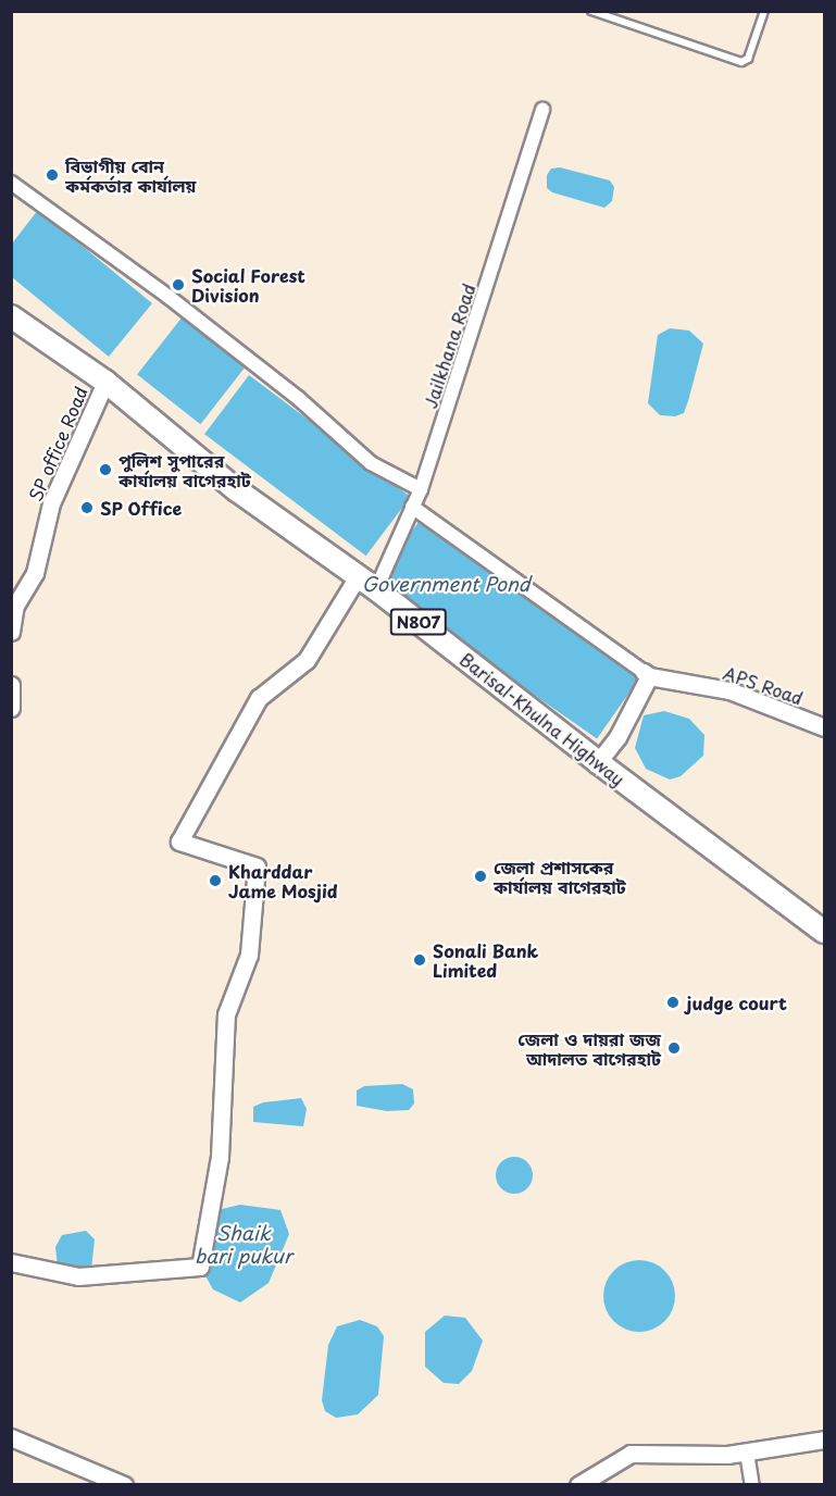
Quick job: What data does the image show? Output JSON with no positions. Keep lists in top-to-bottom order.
{
  "streets": {
    "highway": ["N807", "Barisal-Khulna Highway"],
    "street": ["Jailkhana Road", "SP office Road", "APS Road"]
  },
  "crossings": [
    ["Jailkhana Road", "Barisal-Khulna Highway"],
    ["SP office Road", "Barisal-Khulna Highway"]
  ],
  "water": ["Government Pond", "Shaik bari pukur"],
  "places": [
    "বিভাগীয় বোন কর্মকর্তার কার্যালয়",
    "Social Forest Division",
    "পুলিশ সুপারের কার্যালয় বাগেরহাট",
    "SP Office",
    "জেলা প্রশাসকের কার্যালয় বাগেরহাট",
    "Kharddar Jame Mosjid",
    "Sonali Bank Limited",
    "judge court",
    "জেলা ও দায়রা জজ আদালত বাগেরহাট"
  ]
}
